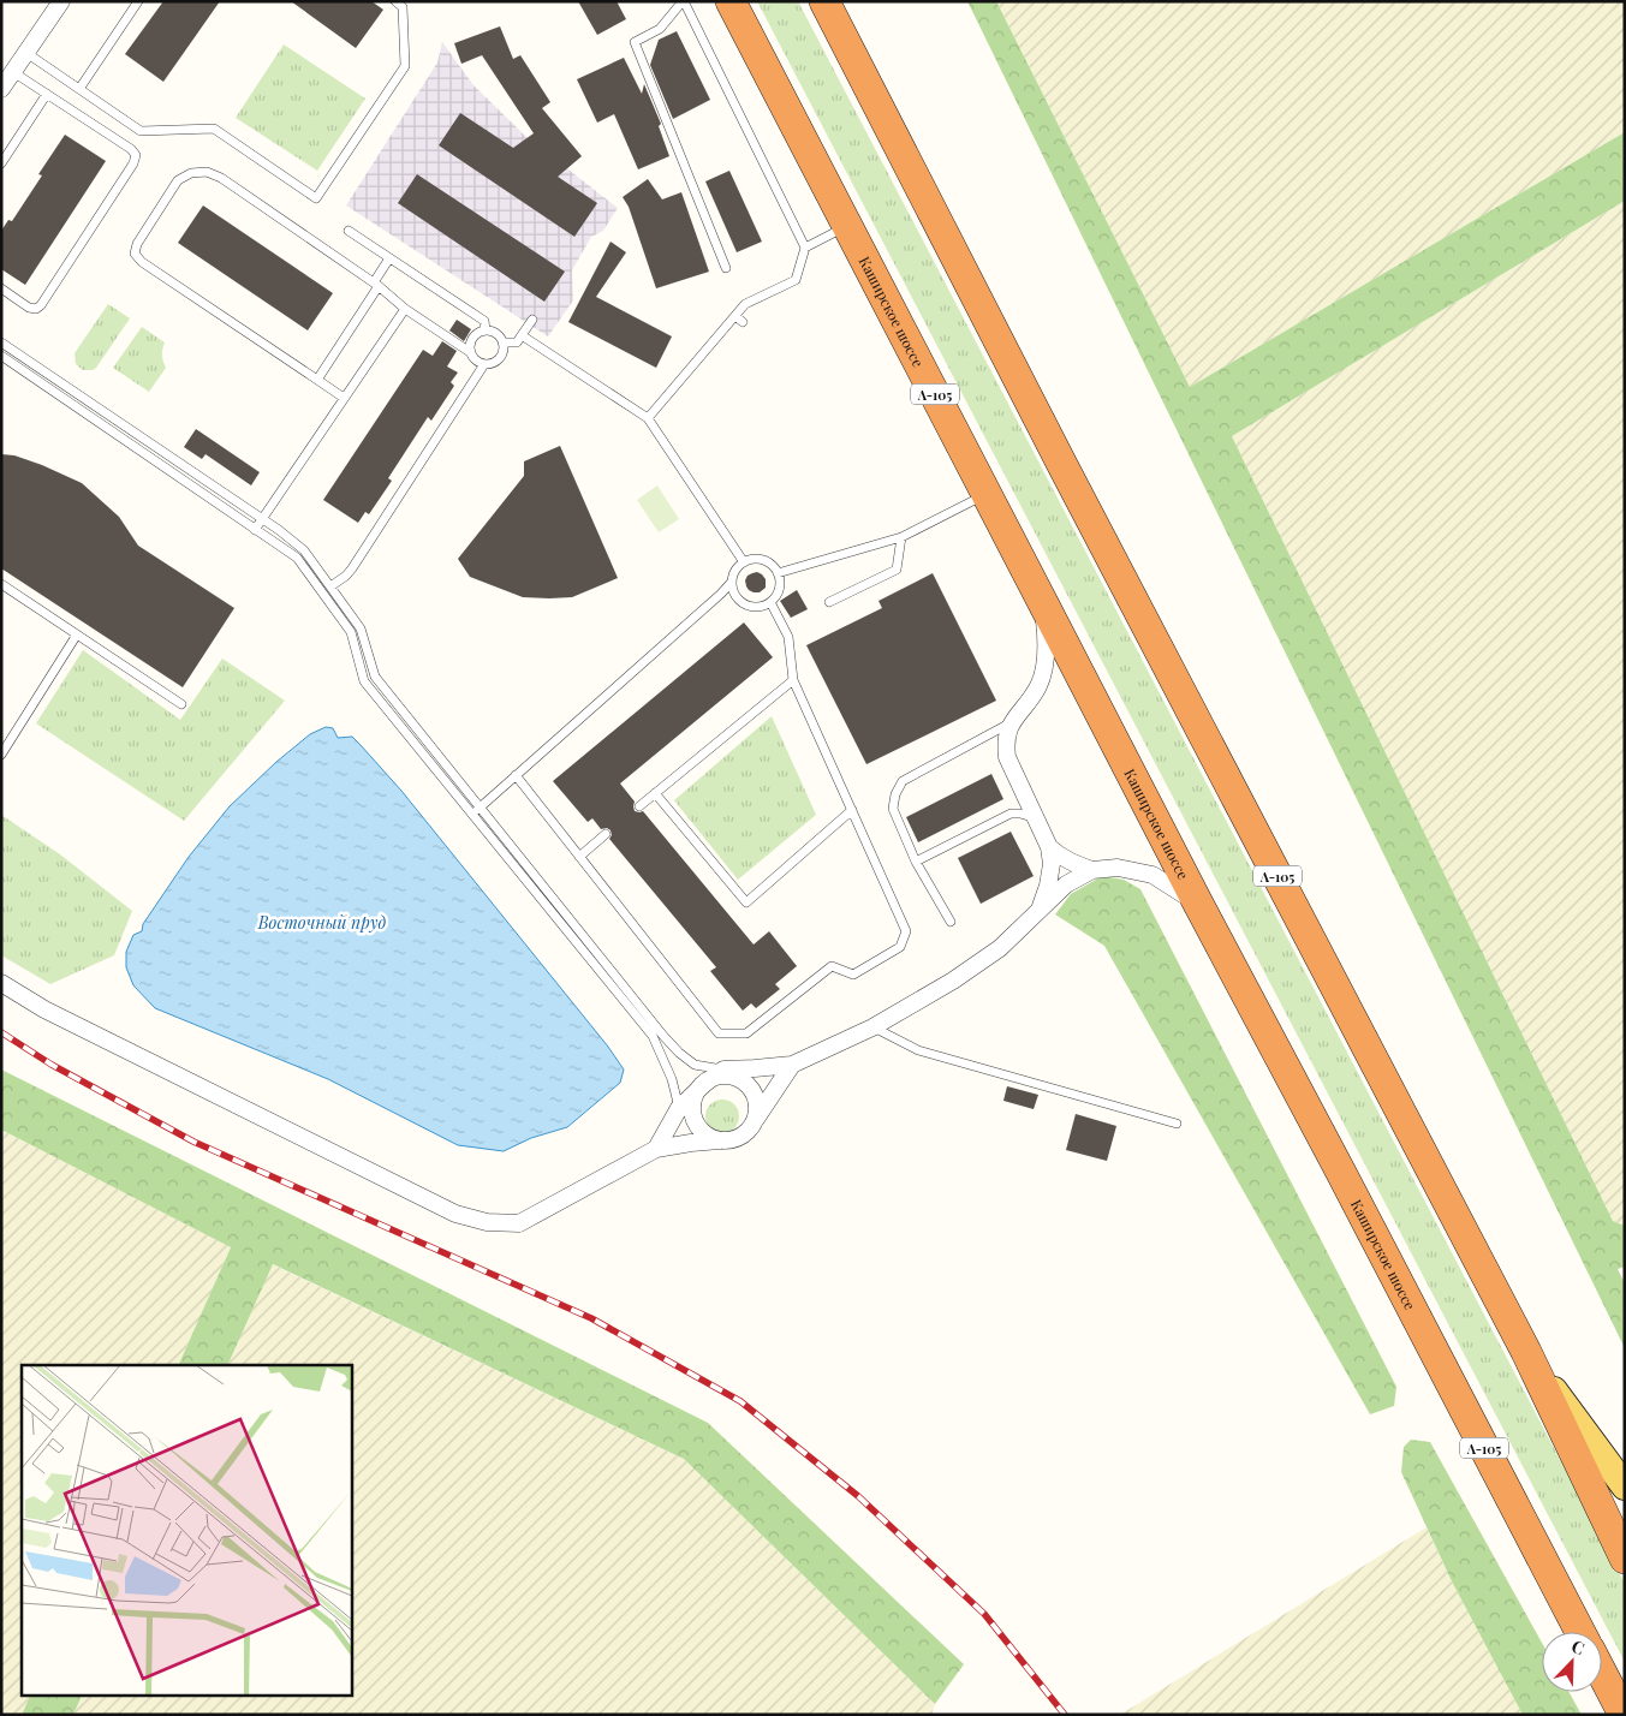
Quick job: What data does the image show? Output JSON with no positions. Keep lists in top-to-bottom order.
{
  "streets": {
    "highway": ["Каширское шоссе", "А-105"]
  },
  "water": ["Восточный пруд"],
  "north": "top right"
}
